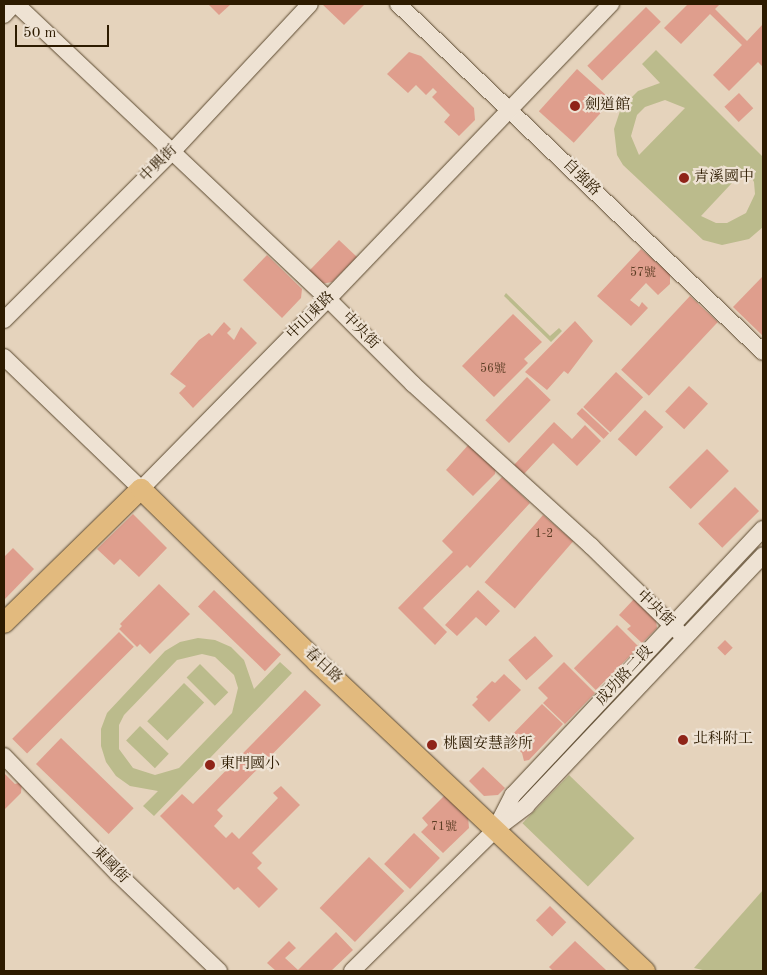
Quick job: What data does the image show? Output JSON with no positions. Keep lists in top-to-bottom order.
{
  "streets": {
    "main road": ["中山東路", "春日路"],
    "street": [
      "中興街",
      "自強路",
      "中央街",
      "成功路二段",
      "東國街"
    ]
  },
  "crossings": [
    ["中興街", "中央街"],
    ["自強路", "中山東路"],
    ["中山東路", "中央街"],
    ["中山東路", "春日路"],
    ["中央街", "成功路二段"],
    ["春日路", "成功路二段"]
  ],
  "places": [
    "劍道館",
    "青溪國中",
    "北科附工",
    "桃園安慧診所",
    "東門國小"
  ],
  "house_numbers": [
    "57號",
    "56號",
    "1-2",
    "71號"
  ],
  "scale_bar": "50 m"
}
